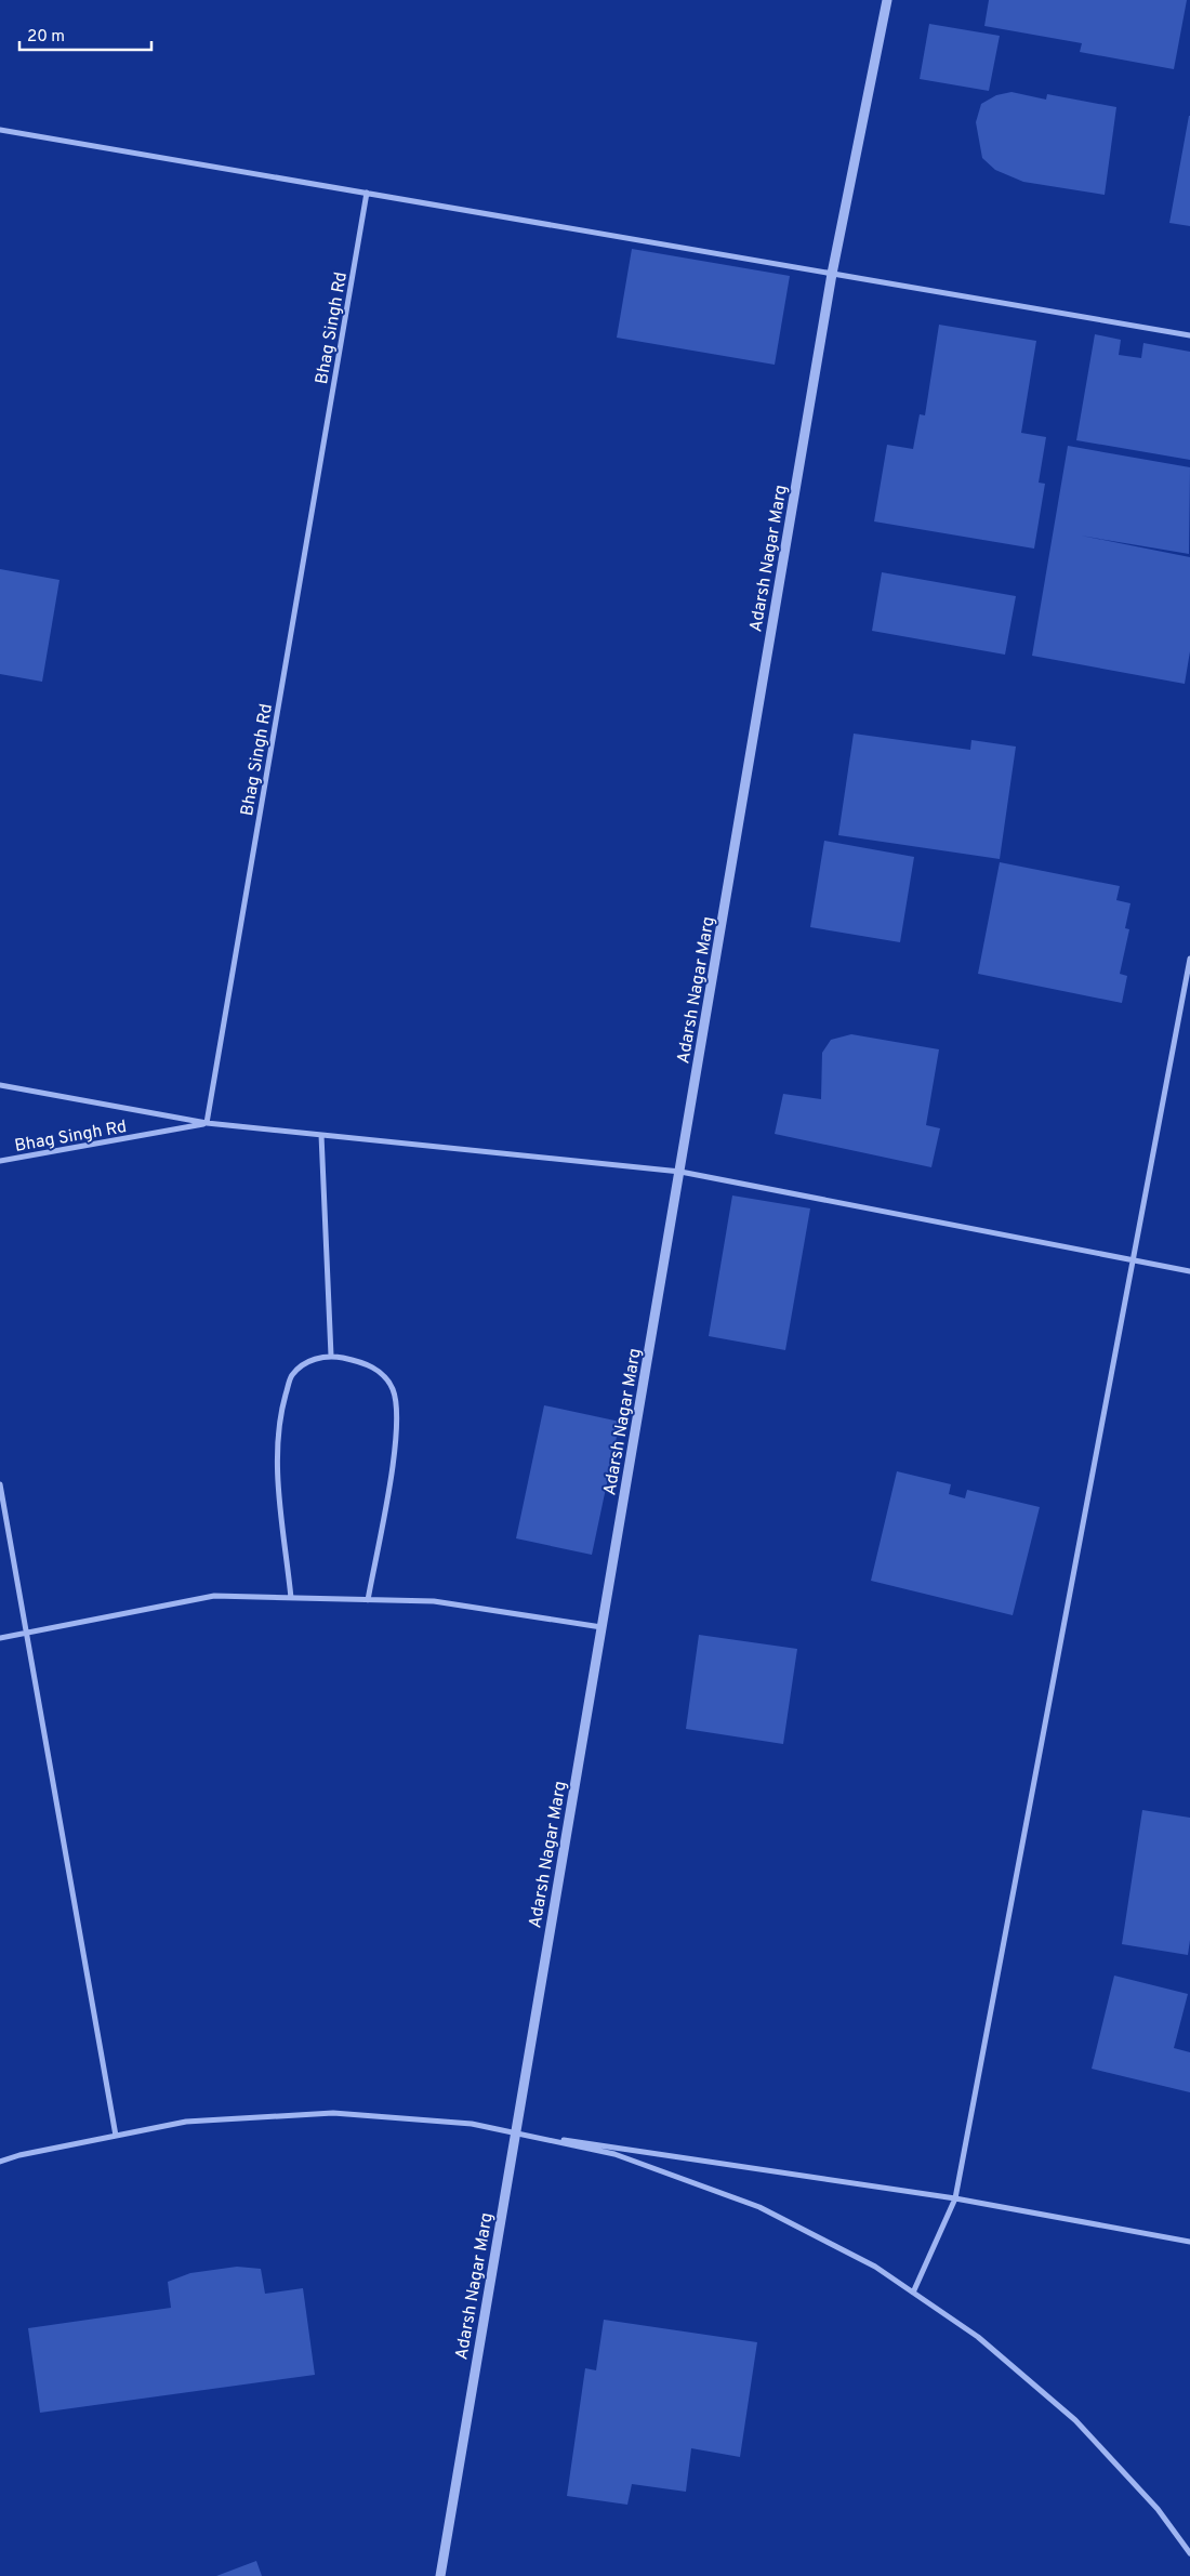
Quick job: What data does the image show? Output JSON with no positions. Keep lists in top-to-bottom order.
{
  "streets": {
    "street": ["Bhag Singh Rd", "Adarsh Nagar Marg"]
  },
  "scale_bar": "20 m"
}
